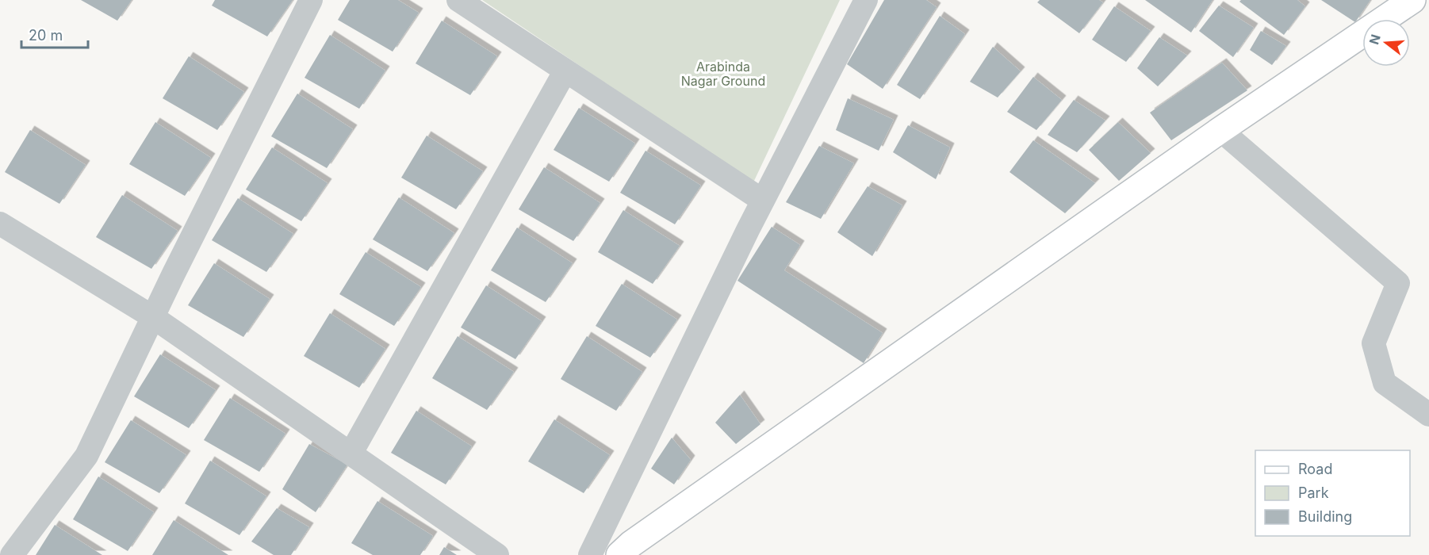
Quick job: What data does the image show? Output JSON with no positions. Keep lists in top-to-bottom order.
{
  "parks": ["Arabinda Nagar Ground"],
  "legend": ["Road", "Park", "Building"],
  "scale_bar": "20 m",
  "north": "left"
}
